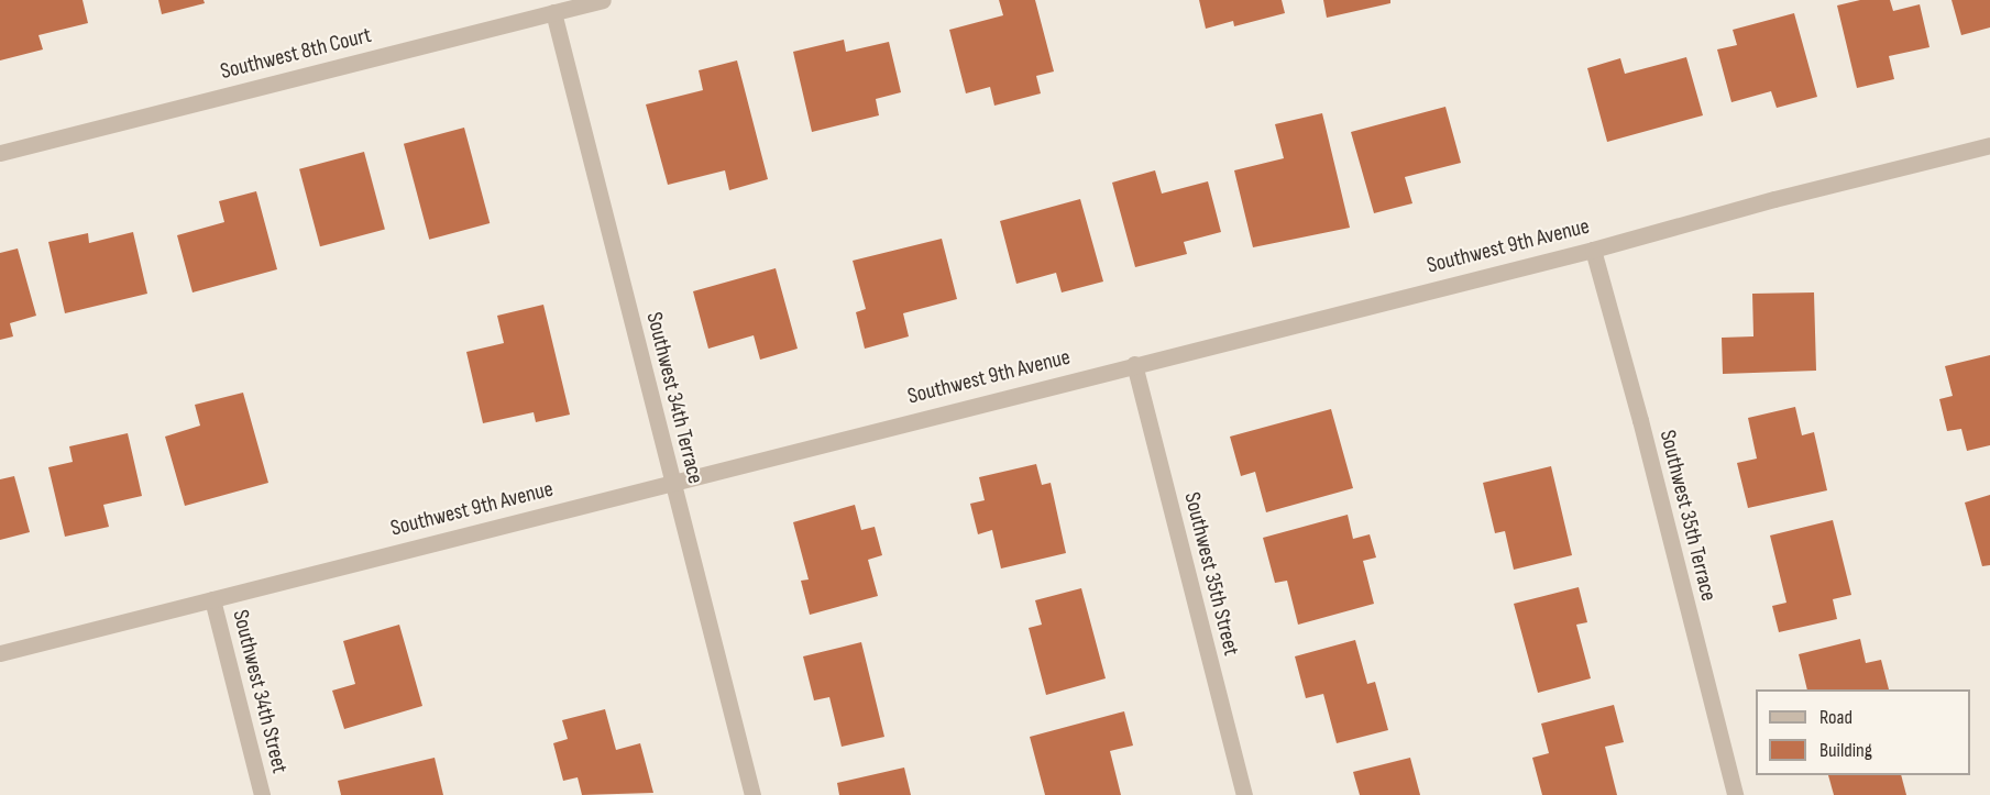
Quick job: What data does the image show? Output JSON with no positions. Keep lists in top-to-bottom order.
{
  "streets": {
    "street": [
      "Southwest 8th Court",
      "Southwest 9th Avenue",
      "Southwest 34th Terrace",
      "Southwest 35th Terrace",
      "Southwest 35th Street",
      "Southwest 34th Street"
    ]
  },
  "crossings": [
    ["Southwest 8th Court", "Southwest 34th Terrace"],
    ["Southwest 9th Avenue", "Southwest 34th Terrace"],
    ["Southwest 9th Avenue", "Southwest 35th Terrace"],
    ["Southwest 9th Avenue", "Southwest 35th Street"],
    ["Southwest 9th Avenue", "Southwest 34th Street"]
  ],
  "legend": ["Road", "Building"]
}
